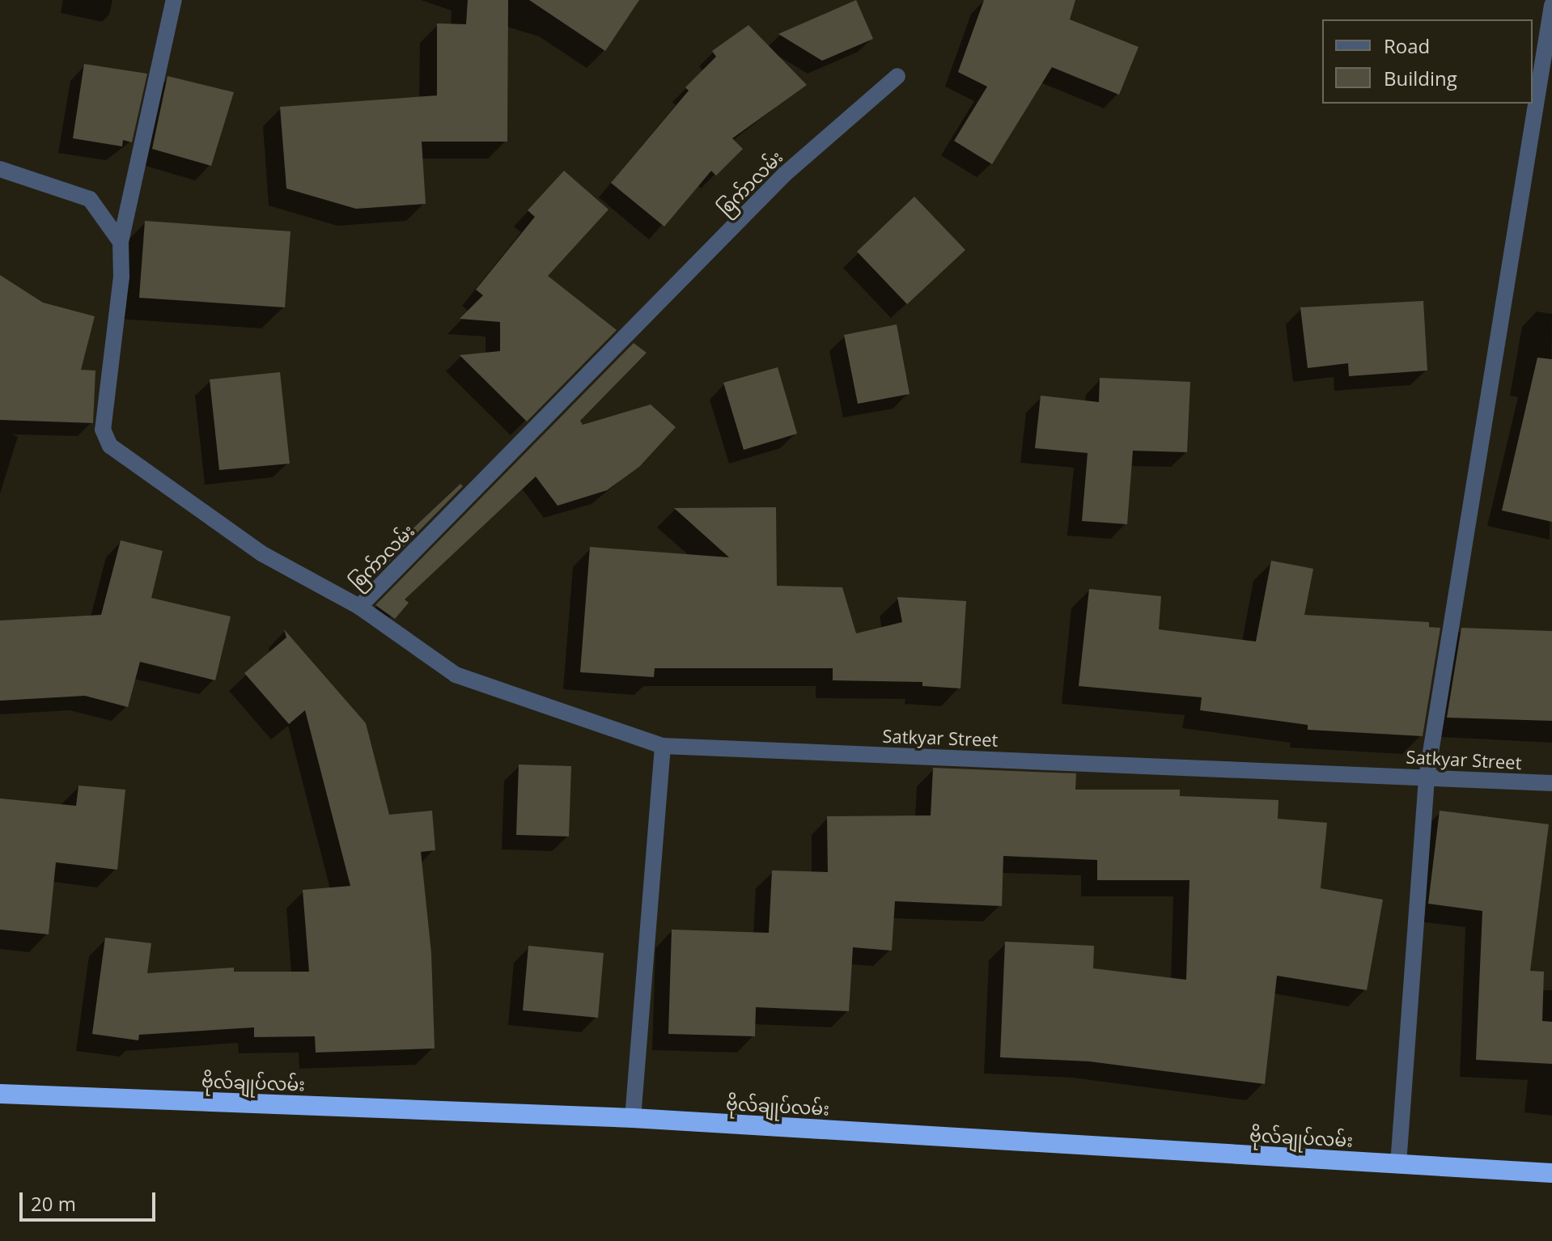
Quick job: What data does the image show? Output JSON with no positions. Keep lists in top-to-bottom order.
{
  "streets": {
    "highway": ["ဗိုလ်ချုပ်လမ်း"],
    "street": ["စြက်ာလမ်း", "Satkyar Street"]
  },
  "crossings": [
    ["စြက်ာလမ်း", "Satkyar Street"]
  ],
  "legend": ["Road", "Building"],
  "scale_bar": "20 m"
}
